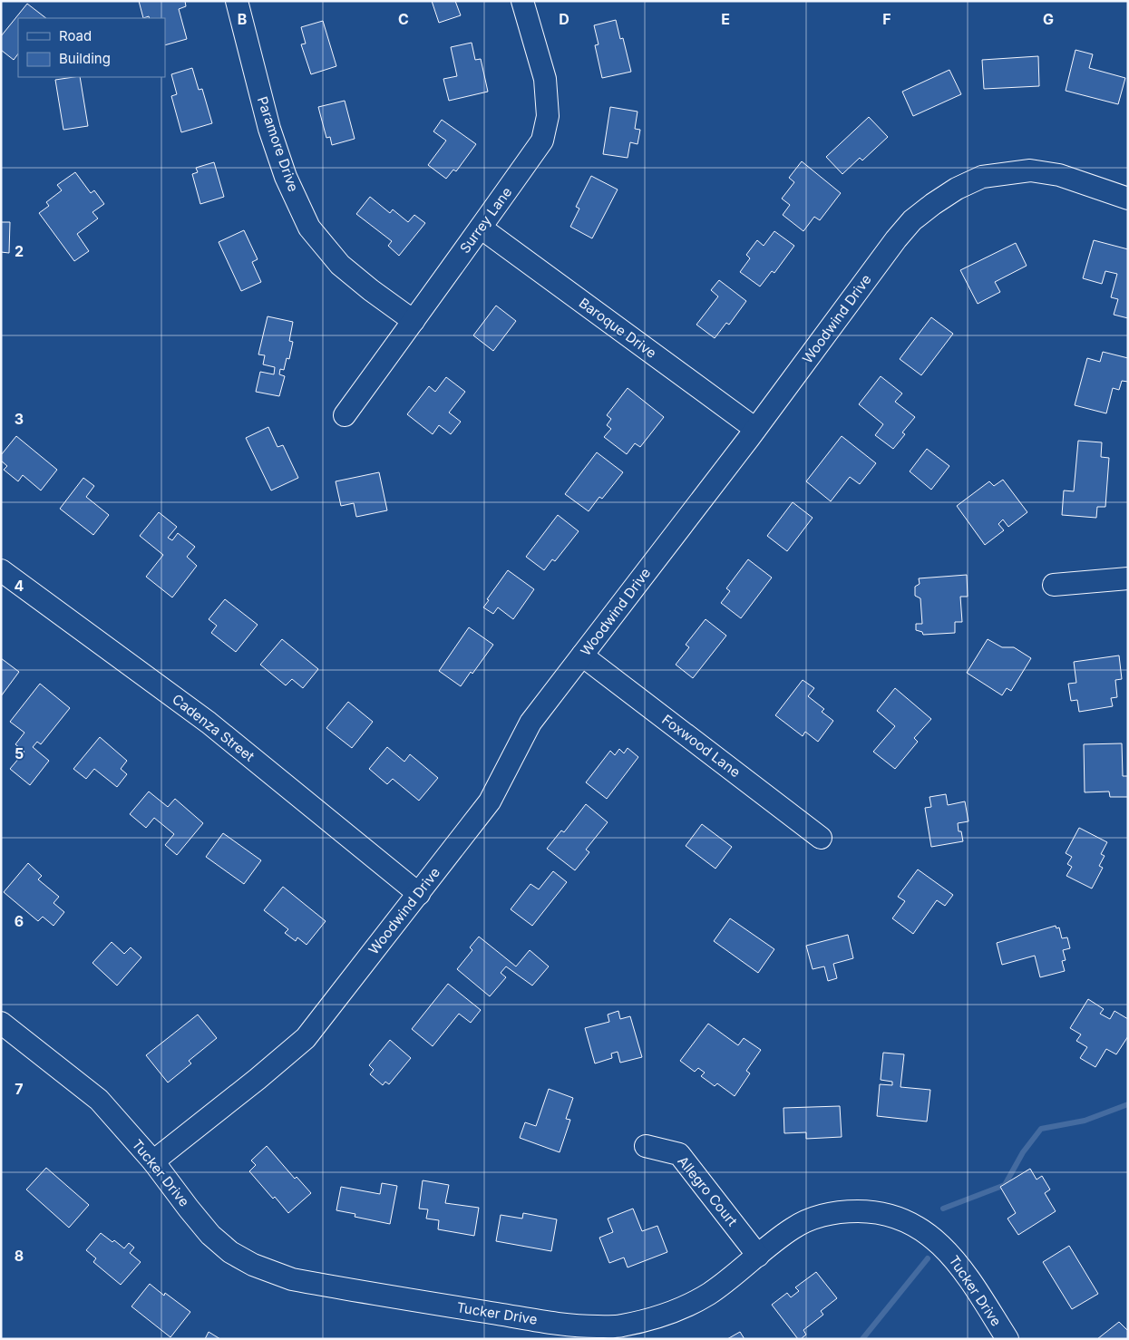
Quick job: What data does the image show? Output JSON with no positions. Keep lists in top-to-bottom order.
{
  "streets": {
    "street": [
      "Paramore Drive",
      "Surrey Lane",
      "Woodwind Drive",
      "Baroque Drive",
      "Cadenza Street",
      "Foxwood Lane",
      "Tucker Drive",
      "Allegro Court"
    ]
  },
  "crossings": [
    ["Paramore Drive", "Surrey Lane"],
    ["Surrey Lane", "Baroque Drive"],
    ["Woodwind Drive", "Baroque Drive"],
    ["Woodwind Drive", "Cadenza Street"],
    ["Woodwind Drive", "Foxwood Lane"],
    ["Woodwind Drive", "Tucker Drive"],
    ["Tucker Drive", "Allegro Court"]
  ],
  "legend": ["Road", "Building"],
  "grid": {
    "columns": [
      "B",
      "C",
      "D",
      "E",
      "F",
      "G"
    ],
    "rows": [
      "2",
      "3",
      "4",
      "5",
      "6",
      "7",
      "8"
    ]
  }
}
